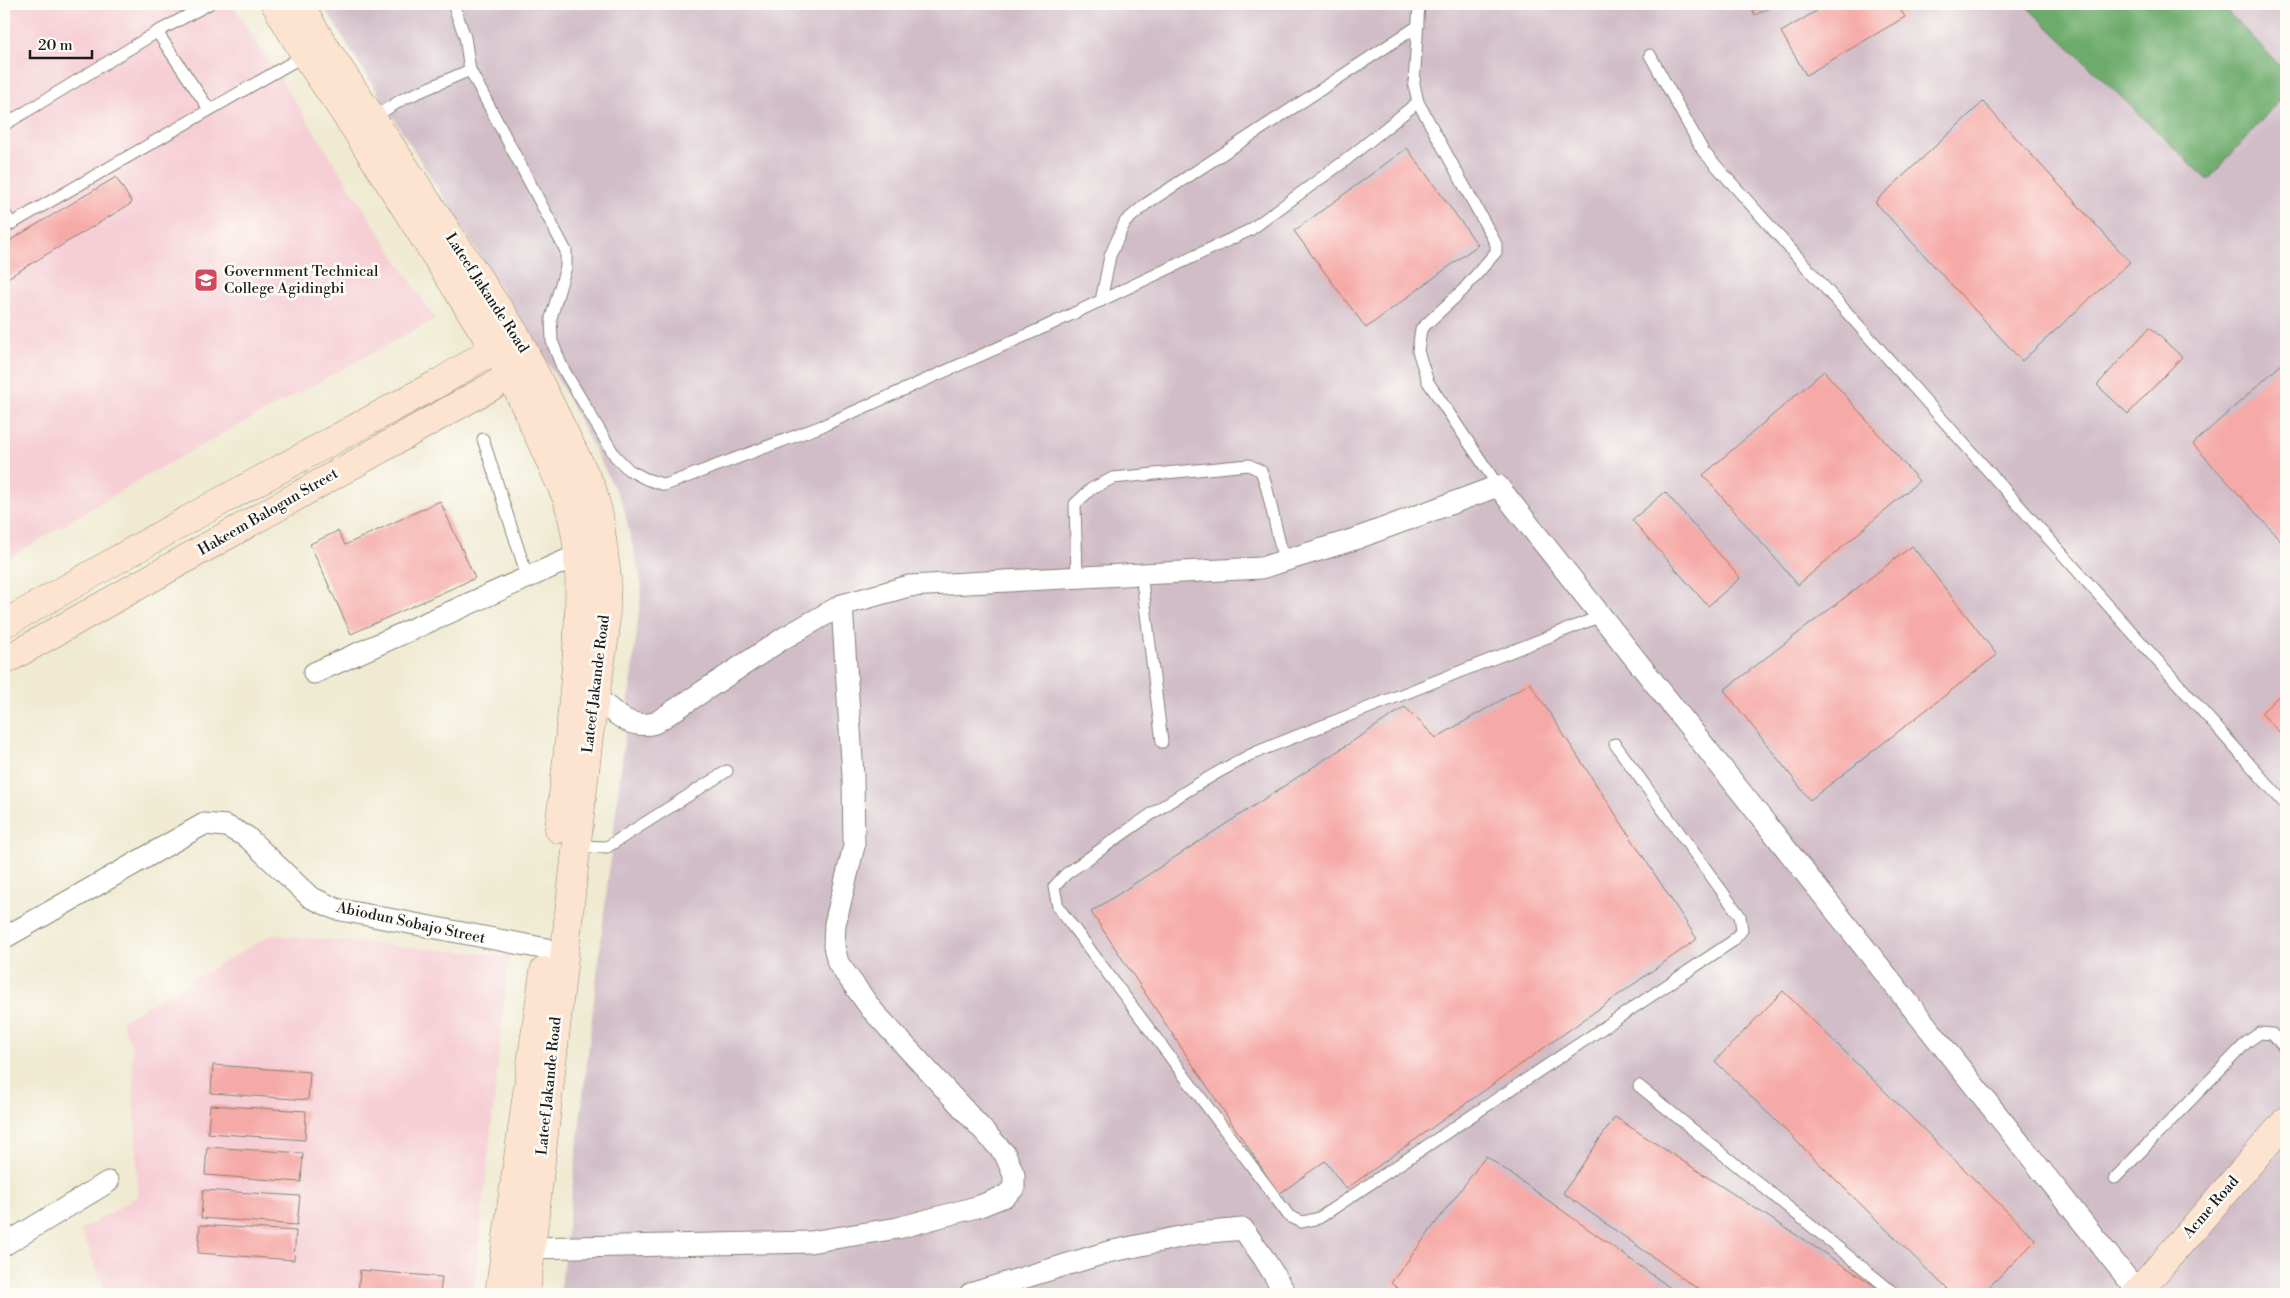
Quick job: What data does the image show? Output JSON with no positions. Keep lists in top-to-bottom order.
{
  "streets": {
    "main road": ["Lateef Jakande Road", "Hakeem Balogun Street", "Acme Road"],
    "street": ["Abiodun Sobajo Street"]
  },
  "crossings": [
    ["Lateef Jakande Road", "Hakeem Balogun Street"],
    ["Lateef Jakande Road", "Abiodun Sobajo Street"]
  ],
  "places": {
    "school or university": ["Government Technical College Agidingbi"]
  },
  "scale_bar": "20 m"
}
